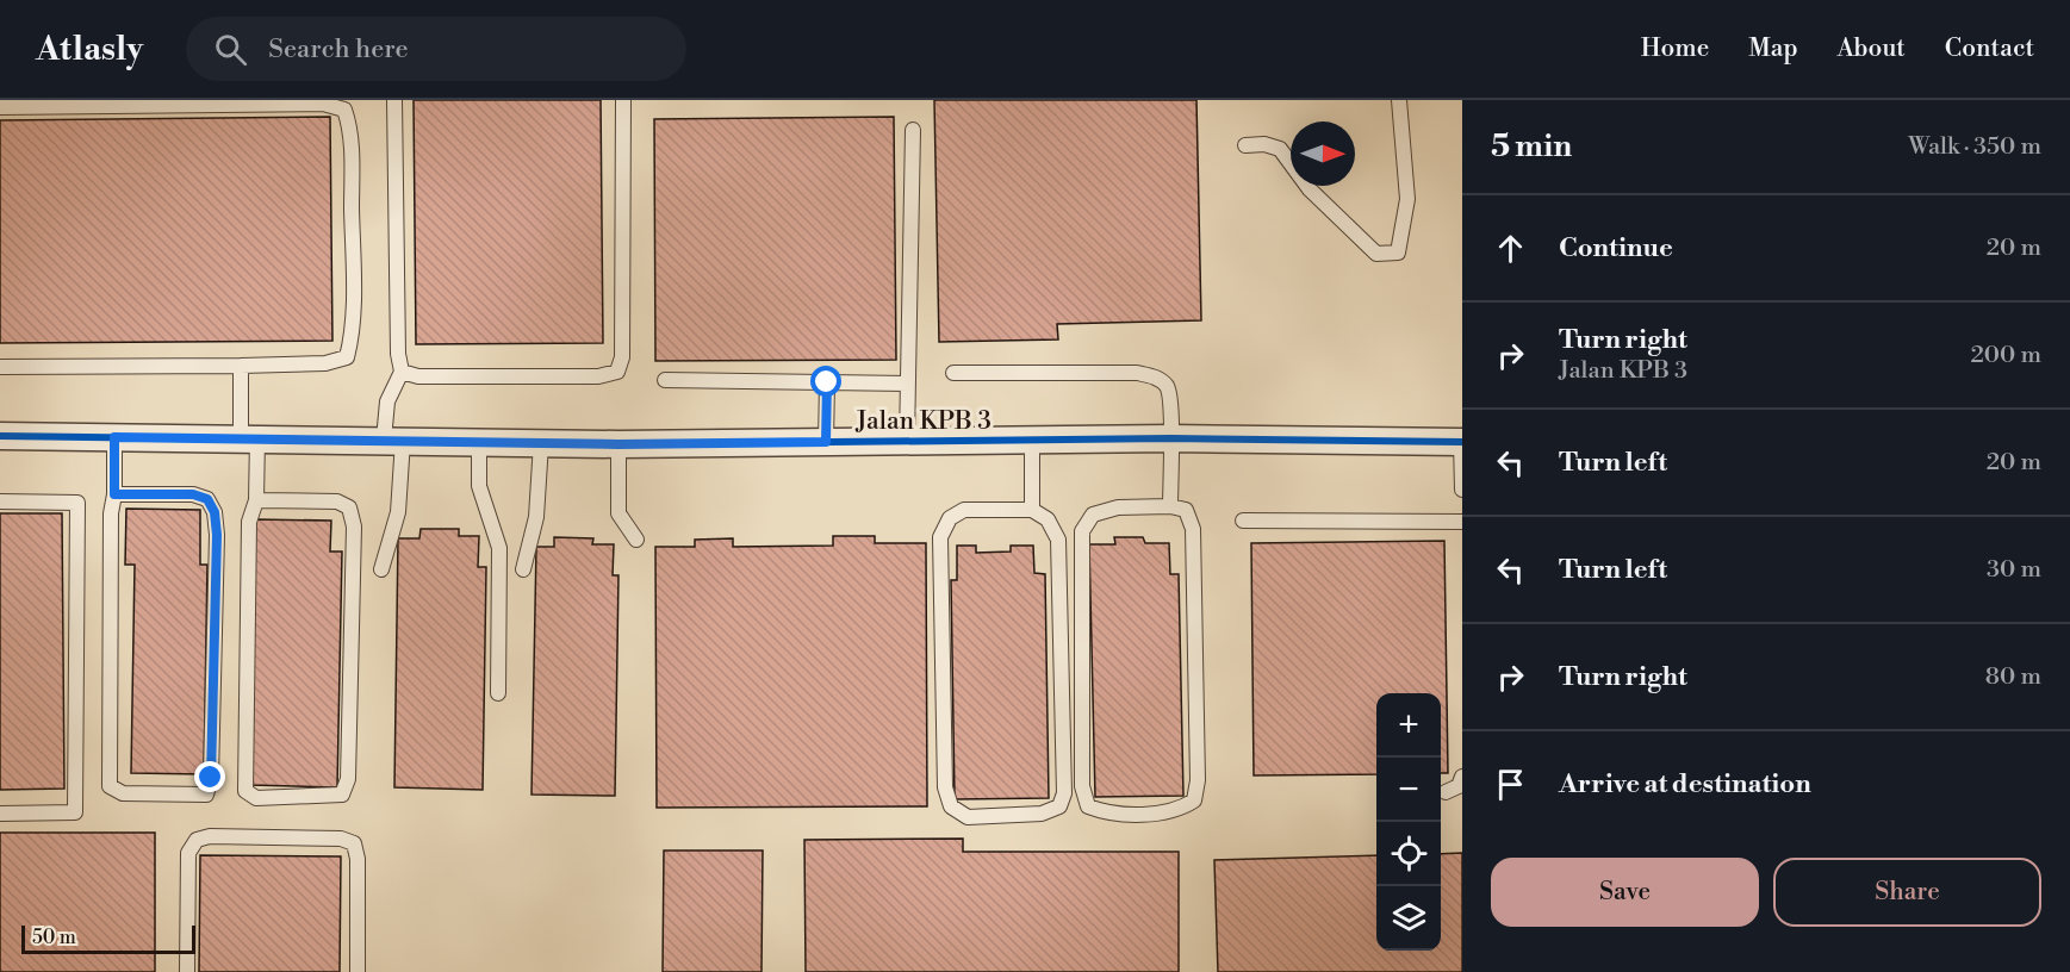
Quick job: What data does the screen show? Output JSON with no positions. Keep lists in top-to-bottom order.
{
  "streets": {
    "street": ["Jalan KPB 3"]
  },
  "scale_bar": "50 m",
  "north": "right",
  "page": {
    "header": "Atlasly",
    "search": "Search here",
    "nav": [
      "Home",
      "Map",
      "About",
      "Contact"
    ],
    "heading": ["5 min", "Walk · 350 m"],
    "list": [
      ["Continue", "20 m"],
      ["Turn right", "Jalan KPB 3", "200 m"],
      ["Turn left", "20 m"],
      ["Turn left", "30 m"],
      ["Turn right", "80 m"],
      "Arrive at destination"
    ],
    "map_buttons": ["+", "−"],
    "buttons": ["Save", "Share"],
    "scale": "50 m"
  }
}
